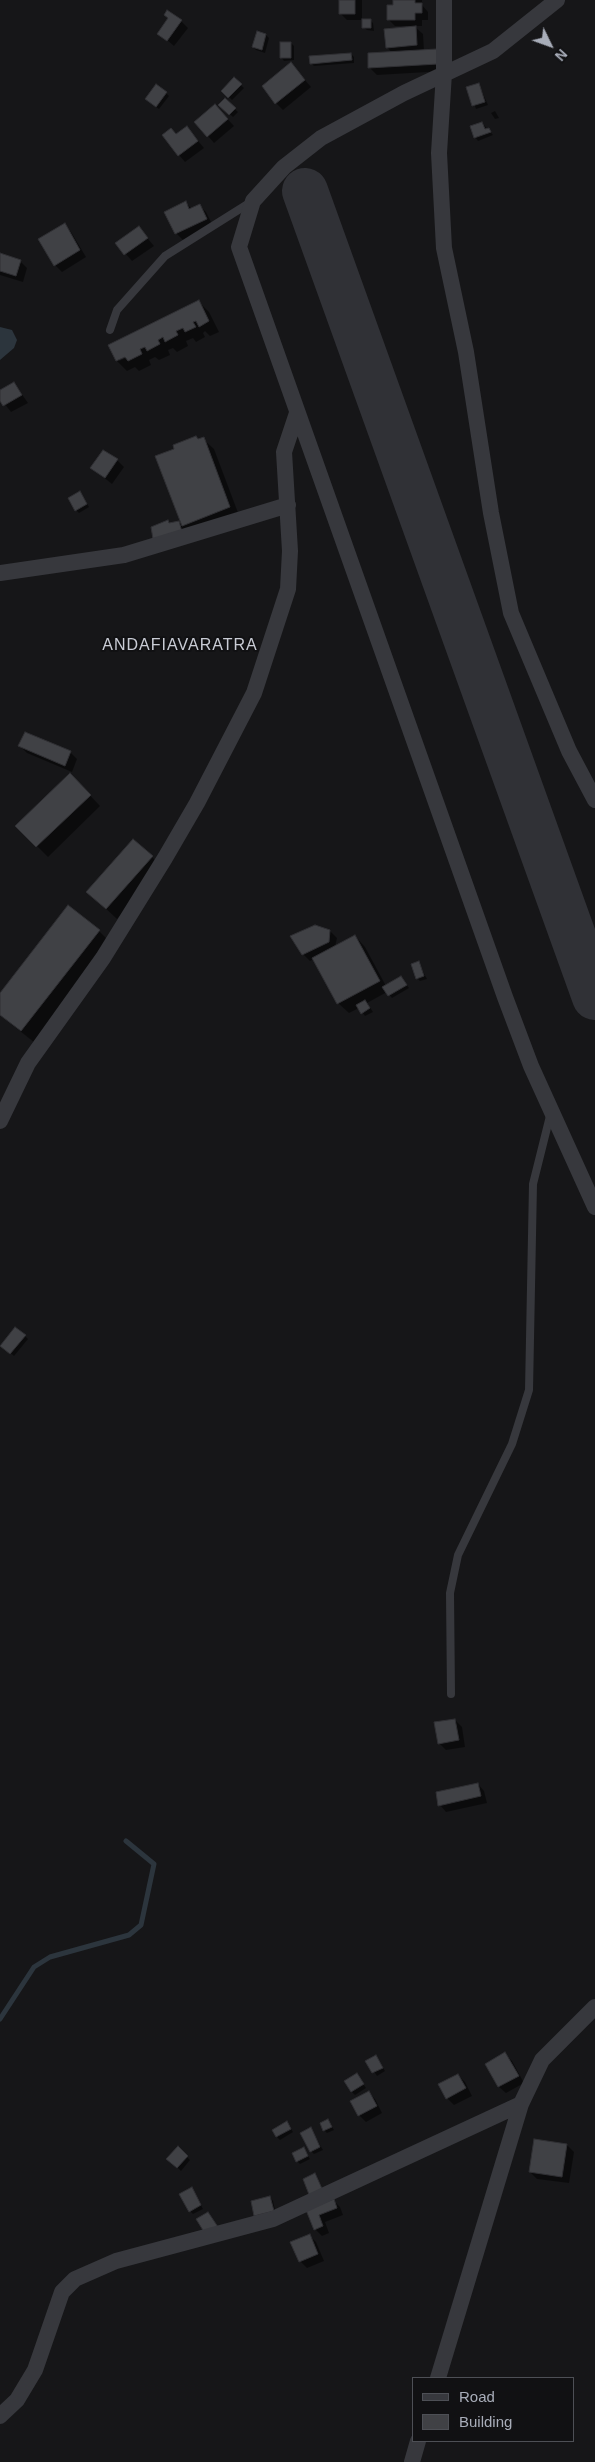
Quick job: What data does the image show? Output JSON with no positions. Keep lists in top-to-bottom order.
{
  "districts": ["ANDAFIAVARATRA"],
  "legend": ["Road", "Building"],
  "north": "bottom right"
}
